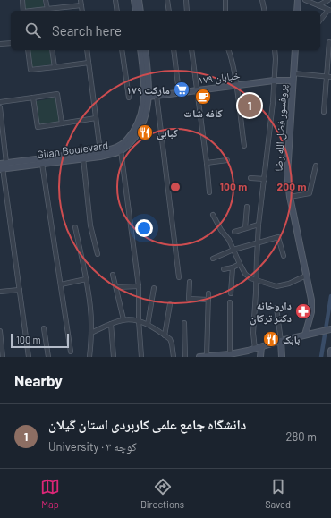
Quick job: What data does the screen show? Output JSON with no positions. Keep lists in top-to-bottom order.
{
  "streets": {
    "main road": ["خیابان ۱۷۹", "پروفسور فضل الله رضا", "Gilan Boulevard"]
  },
  "crossings": [
    ["خیابان ۱۷۹", "پروفسور فضل الله رضا"],
    ["خیابان ۱۷۹", "Gilan Boulevard"]
  ],
  "places": {
    "supermarket": ["۱۷۹ مارکت"],
    "cafe": ["کافه شات"],
    "restaurant": ["کبابی", "بابک"],
    "pharmacy": ["داروخانه دکتر ترکان"]
  },
  "scale_bar": "100 m",
  "page": {
    "search": "Search here",
    "pins": "1",
    "scale": "100 m",
    "heading": "Nearby",
    "list": [
      {
        "mark": "1",
        "name": "دانشگاه جامع علمی کاربردی استان گیلان",
        "note": "University · کوچه ۳",
        "value": "280 m"
      }
    ],
    "nav": ["Map", "Directions", "Saved"]
  },
  "rings": ["100 m", "200 m"]
}
